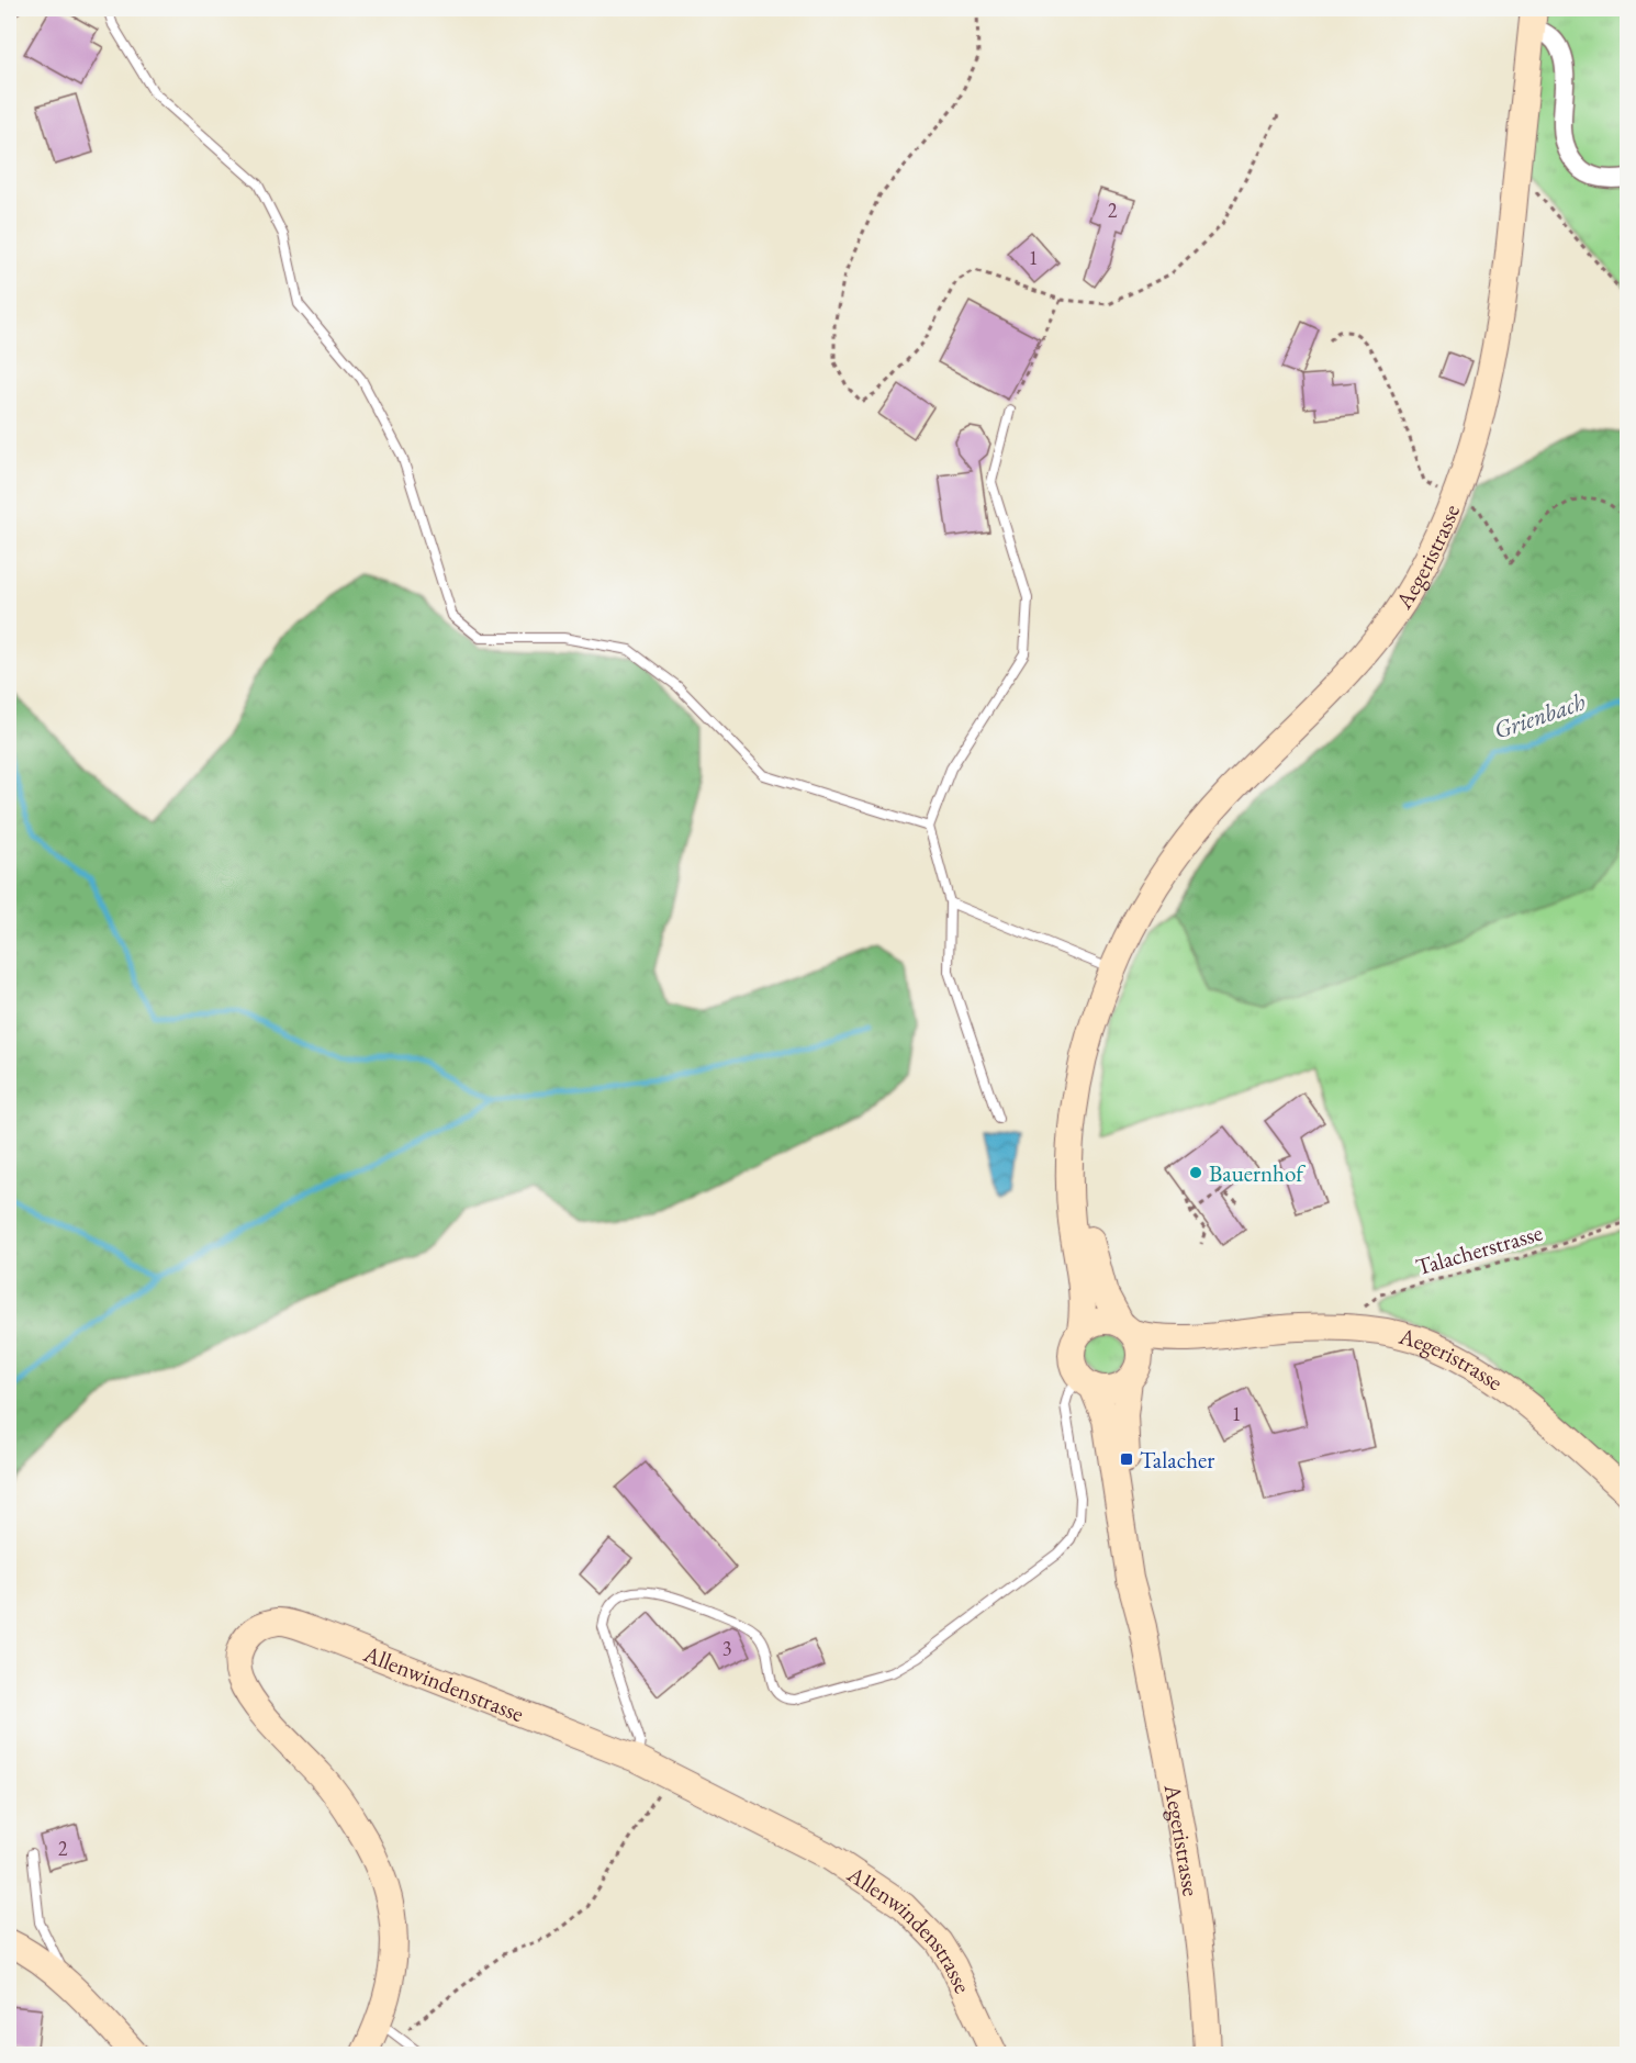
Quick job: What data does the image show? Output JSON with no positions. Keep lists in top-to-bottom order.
{
  "streets": {
    "main road": ["Aegeristrasse", "Allenwindenstrasse"],
    "path": ["Talacherstrasse"]
  },
  "crossings": [
    ["Aegeristrasse", "Talacherstrasse"]
  ],
  "water": ["Grienbach"],
  "places": {
    "other": ["Bauernhof"],
    "transit": ["Talacher"]
  },
  "house_numbers": [
    "2",
    "1",
    "1",
    "3",
    "2"
  ]
}
